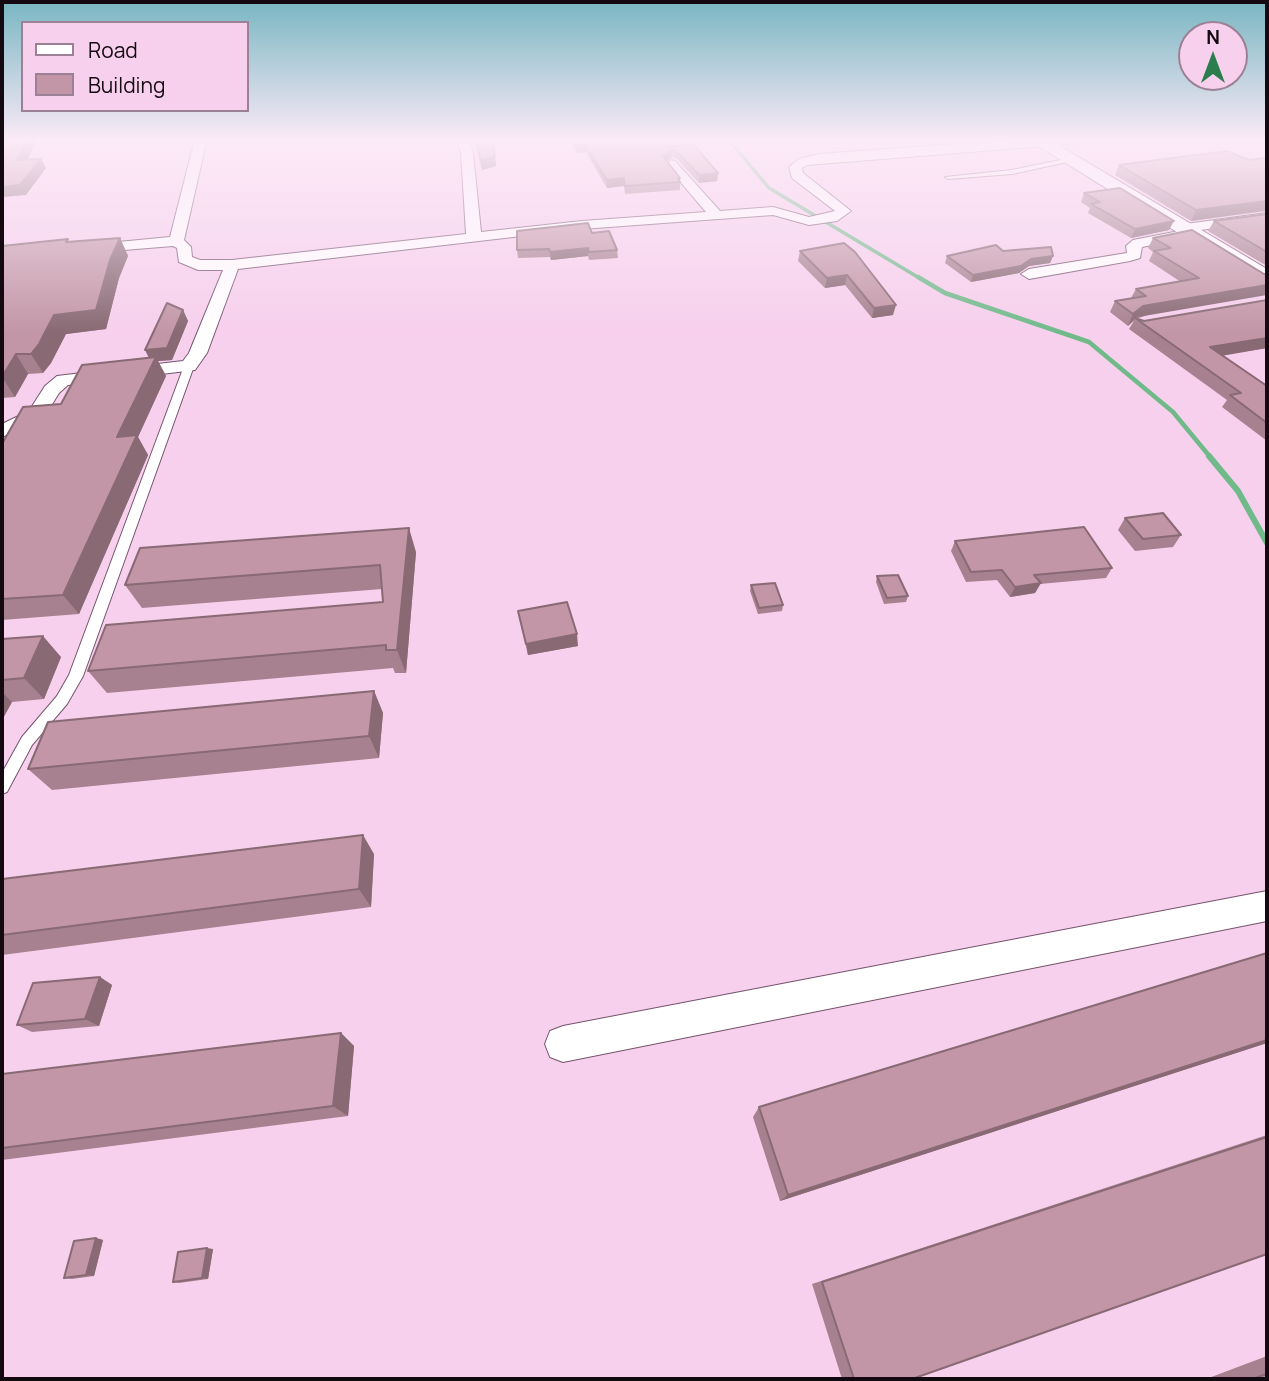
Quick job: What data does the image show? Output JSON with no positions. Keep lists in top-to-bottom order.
{
  "legend": ["Road", "Building"],
  "north": "top"
}
